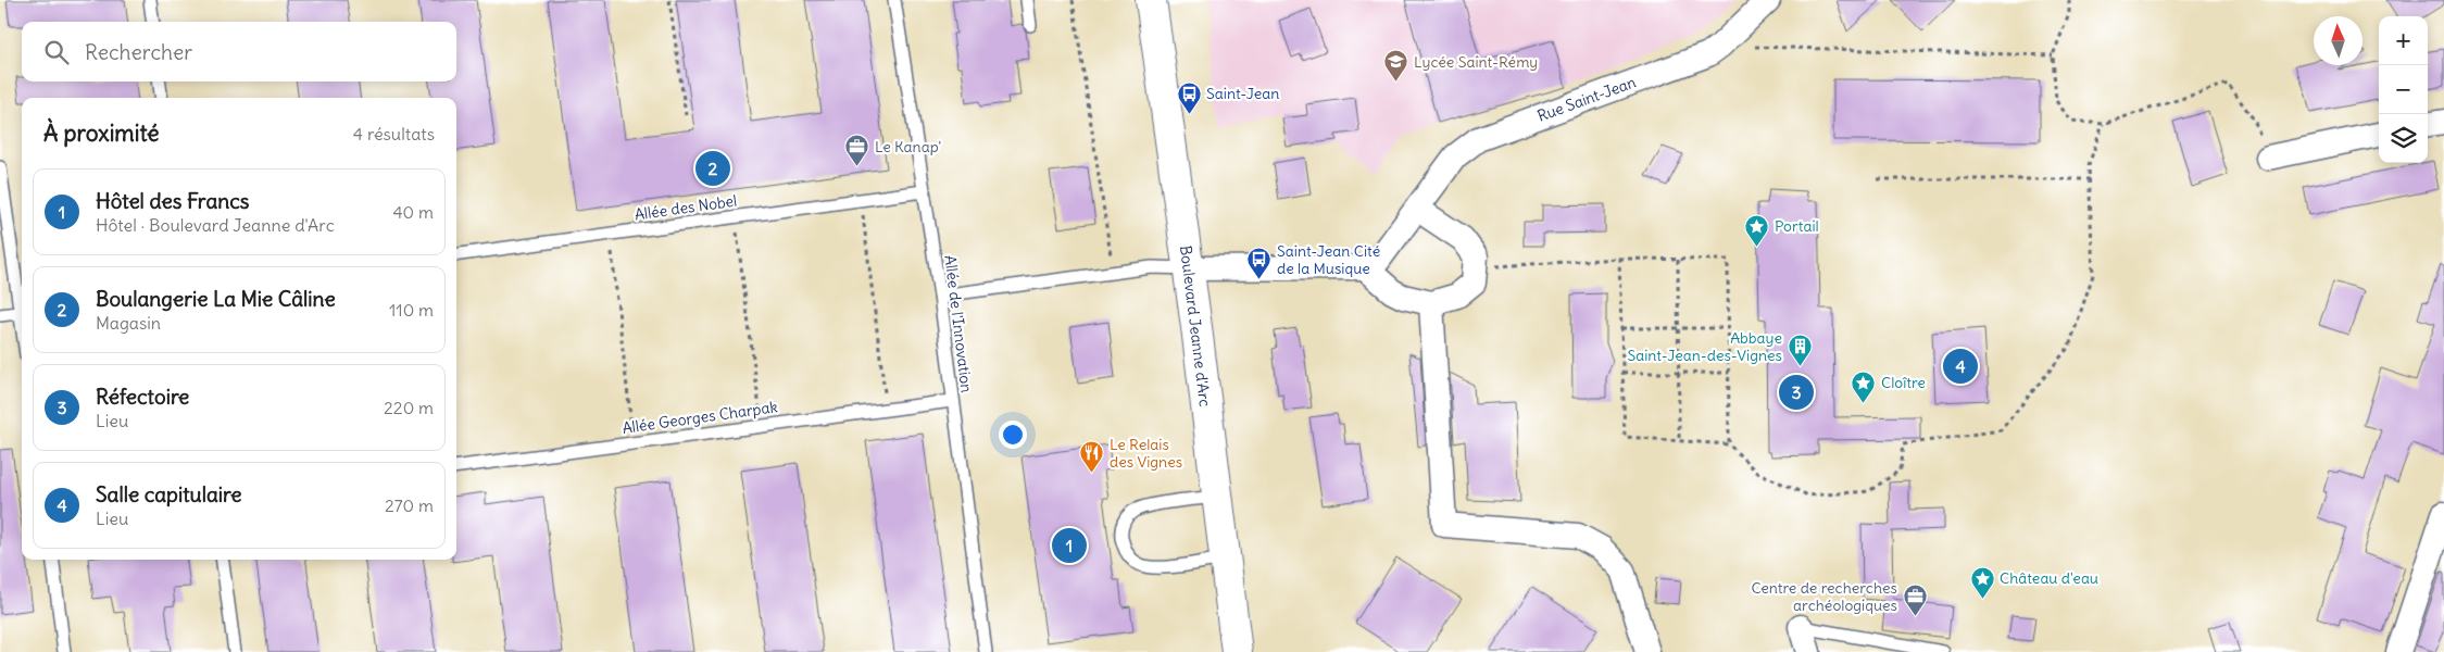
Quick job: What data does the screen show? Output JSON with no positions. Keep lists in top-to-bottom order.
{
  "streets": {
    "street": ["Rue Saint-Jean", "Boulevard Jeanne d'Arc"],
    "lane": ["Allée des Nobel", "Allée de l'Innovation", "Allée Georges Charpak"]
  },
  "crossings": [
    ["Allée des Nobel", "Allée de l'Innovation"],
    ["Allée de l'Innovation", "Allée Georges Charpak"]
  ],
  "places": {
    "school or university": ["Lycée Saint-Rémy"],
    "bus stop": ["Saint-Jean", "Saint-Jean Cité de la Musique"],
    "office": ["Le Kanap'", "Centre de recherches archéologiques"],
    "place": ["Portail", "Cloître", "Château d'eau"],
    "building": ["Abbaye Saint-Jean-des-Vignes"],
    "restaurant": ["Le Relais des Vignes"]
  },
  "north": "top",
  "page": {
    "map_buttons": ["+", "−"],
    "search": "Rechercher",
    "heading": ["À proximité", "4 résultats"],
    "pins": [
      "2",
      "4",
      "3",
      "1"
    ],
    "list": [
      {
        "mark": "1",
        "name": "Hôtel des Francs",
        "note": "Hôtel · Boulevard Jeanne d'Arc",
        "value": "40 m"
      },
      {
        "mark": "2",
        "name": "Boulangerie La Mie Câline",
        "note": "Magasin",
        "value": "110 m"
      },
      {
        "mark": "3",
        "name": "Réfectoire",
        "note": "Lieu",
        "value": "220 m"
      },
      {
        "mark": "4",
        "name": "Salle capitulaire",
        "note": "Lieu",
        "value": "270 m"
      }
    ]
  }
}
